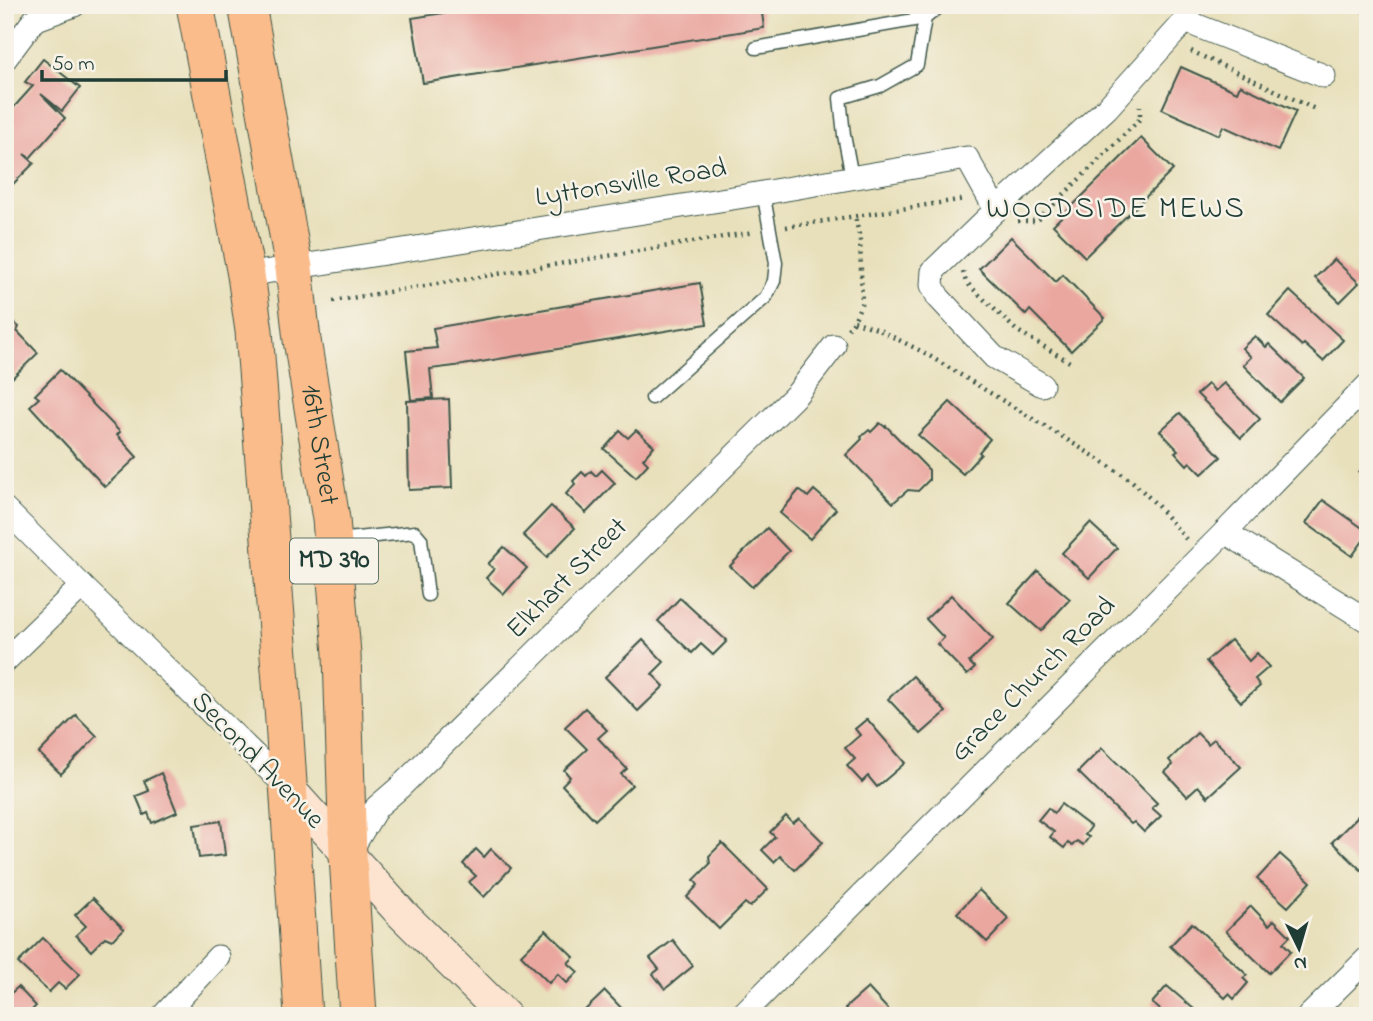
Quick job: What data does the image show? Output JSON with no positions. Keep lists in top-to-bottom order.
{
  "streets": {
    "main road": ["16th Street", "MD 390"],
    "street": [
      "Lyttonsville Road",
      "Elkhart Street",
      "Grace Church Road",
      "Second Avenue"
    ]
  },
  "crossings": [
    ["Lyttonsville Road", "16th Street"],
    ["16th Street", "Elkhart Street"],
    ["16th Street", "Second Avenue"],
    ["Elkhart Street", "Second Avenue"]
  ],
  "districts": ["WOODSIDE MEWS"],
  "scale_bar": "50 m",
  "north": "bottom"
}
